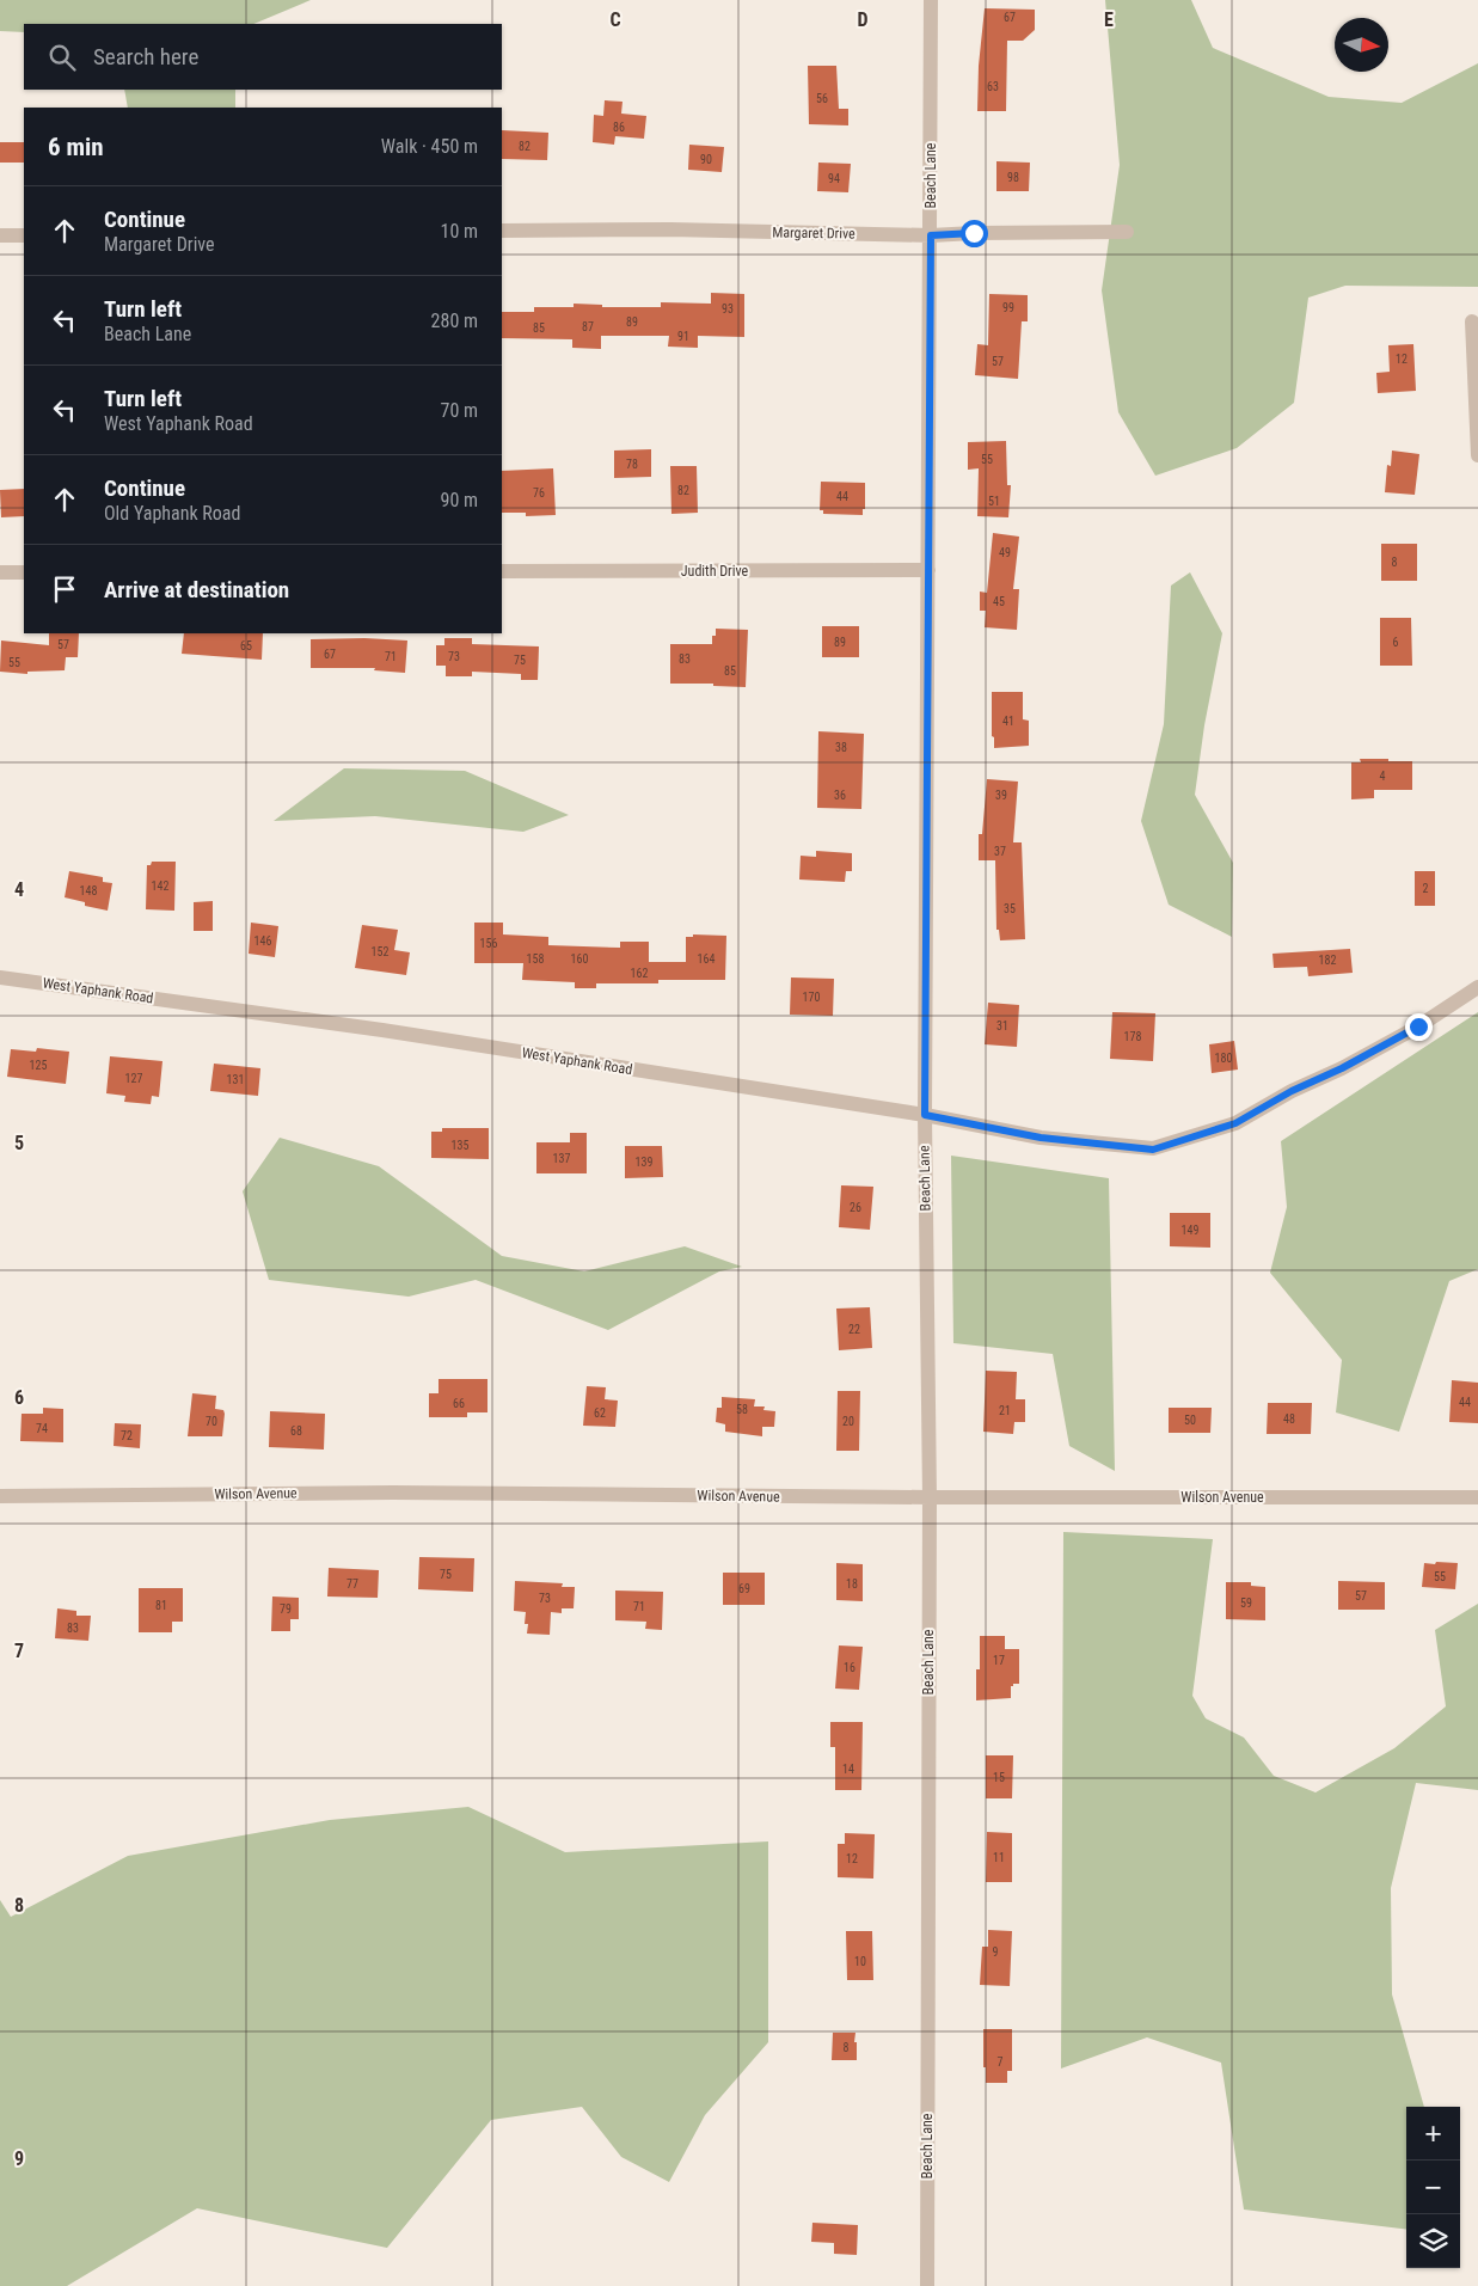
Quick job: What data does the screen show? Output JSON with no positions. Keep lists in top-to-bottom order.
{
  "streets": {
    "street": [
      "Beach Lane",
      "Margaret Drive",
      "Judith Drive",
      "West Yaphank Road",
      "Wilson Avenue"
    ]
  },
  "crossings": [
    ["Beach Lane", "Margaret Drive"],
    ["Beach Lane", "Judith Drive"],
    ["Beach Lane", "West Yaphank Road"],
    ["Beach Lane", "Wilson Avenue"]
  ],
  "house_numbers": [
    "67",
    "63",
    "56",
    "86",
    "82",
    "90",
    "98",
    "94",
    "99",
    "93",
    "89",
    "87",
    "85",
    "91",
    "12",
    "57",
    "55",
    "78",
    "82",
    "76",
    "44",
    "51",
    "49",
    "8",
    "45",
    "89",
    "6",
    "57",
    "65",
    "67",
    "71",
    "73",
    "83",
    "75",
    "55",
    "85",
    "41",
    "38",
    "4",
    "36",
    "39",
    "37",
    "142",
    "2",
    "148",
    "35",
    "146",
    "156",
    "152",
    "158",
    "160",
    "164",
    "182",
    "162",
    "170",
    "31",
    "178",
    "180",
    "125",
    "127",
    "131",
    "135",
    "137",
    "139",
    "26",
    "149",
    "22",
    "44",
    "66",
    "58",
    "21",
    "62",
    "48",
    "50",
    "70",
    "20",
    "74",
    "68",
    "72",
    "75",
    "55",
    "77",
    "18",
    "69",
    "57",
    "73",
    "59",
    "81",
    "71",
    "79",
    "83",
    "17",
    "16",
    "14",
    "15",
    "11",
    "12",
    "9",
    "10",
    "8",
    "7"
  ],
  "north": "right",
  "page": {
    "search": "Search here",
    "heading": ["6 min", "Walk · 450 m"],
    "list": [
      ["Continue", "Margaret Drive", "10 m"],
      ["Turn left", "Beach Lane", "280 m"],
      ["Turn left", "West Yaphank Road", "70 m"],
      ["Continue", "Old Yaphank Road", "90 m"],
      "Arrive at destination"
    ],
    "map_buttons": ["+", "−"]
  },
  "grid": {
    "columns": ["C", "D", "E"],
    "rows": [
      "4",
      "5",
      "6",
      "7",
      "8",
      "9"
    ]
  }
}
